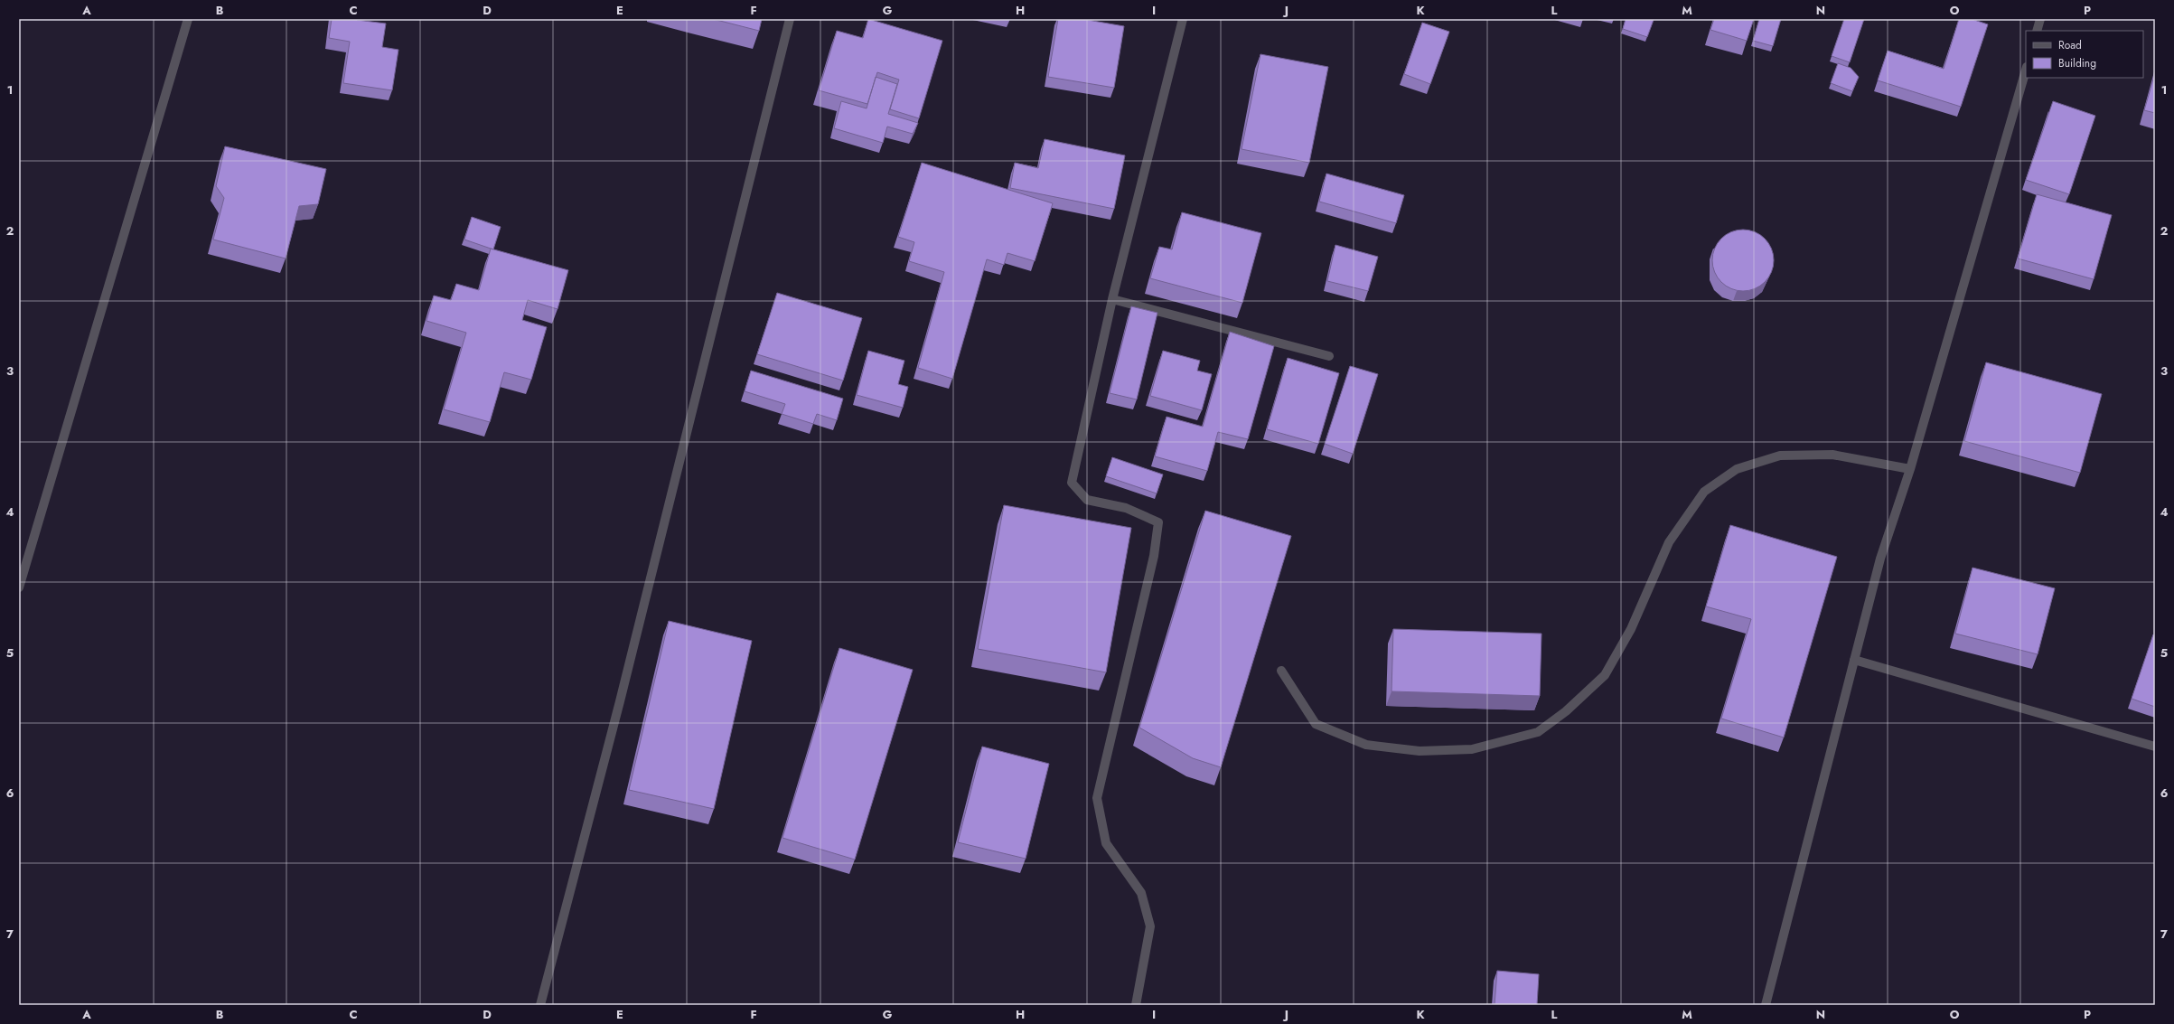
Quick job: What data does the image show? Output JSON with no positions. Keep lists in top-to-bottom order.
{
  "legend": ["Road", "Building"],
  "grid": {
    "columns": [
      "A",
      "B",
      "C",
      "D",
      "E",
      "F",
      "G",
      "H",
      "I",
      "J",
      "K",
      "L",
      "M",
      "N",
      "O",
      "P"
    ],
    "rows": [
      "1",
      "2",
      "3",
      "4",
      "5",
      "6",
      "7"
    ]
  }
}
